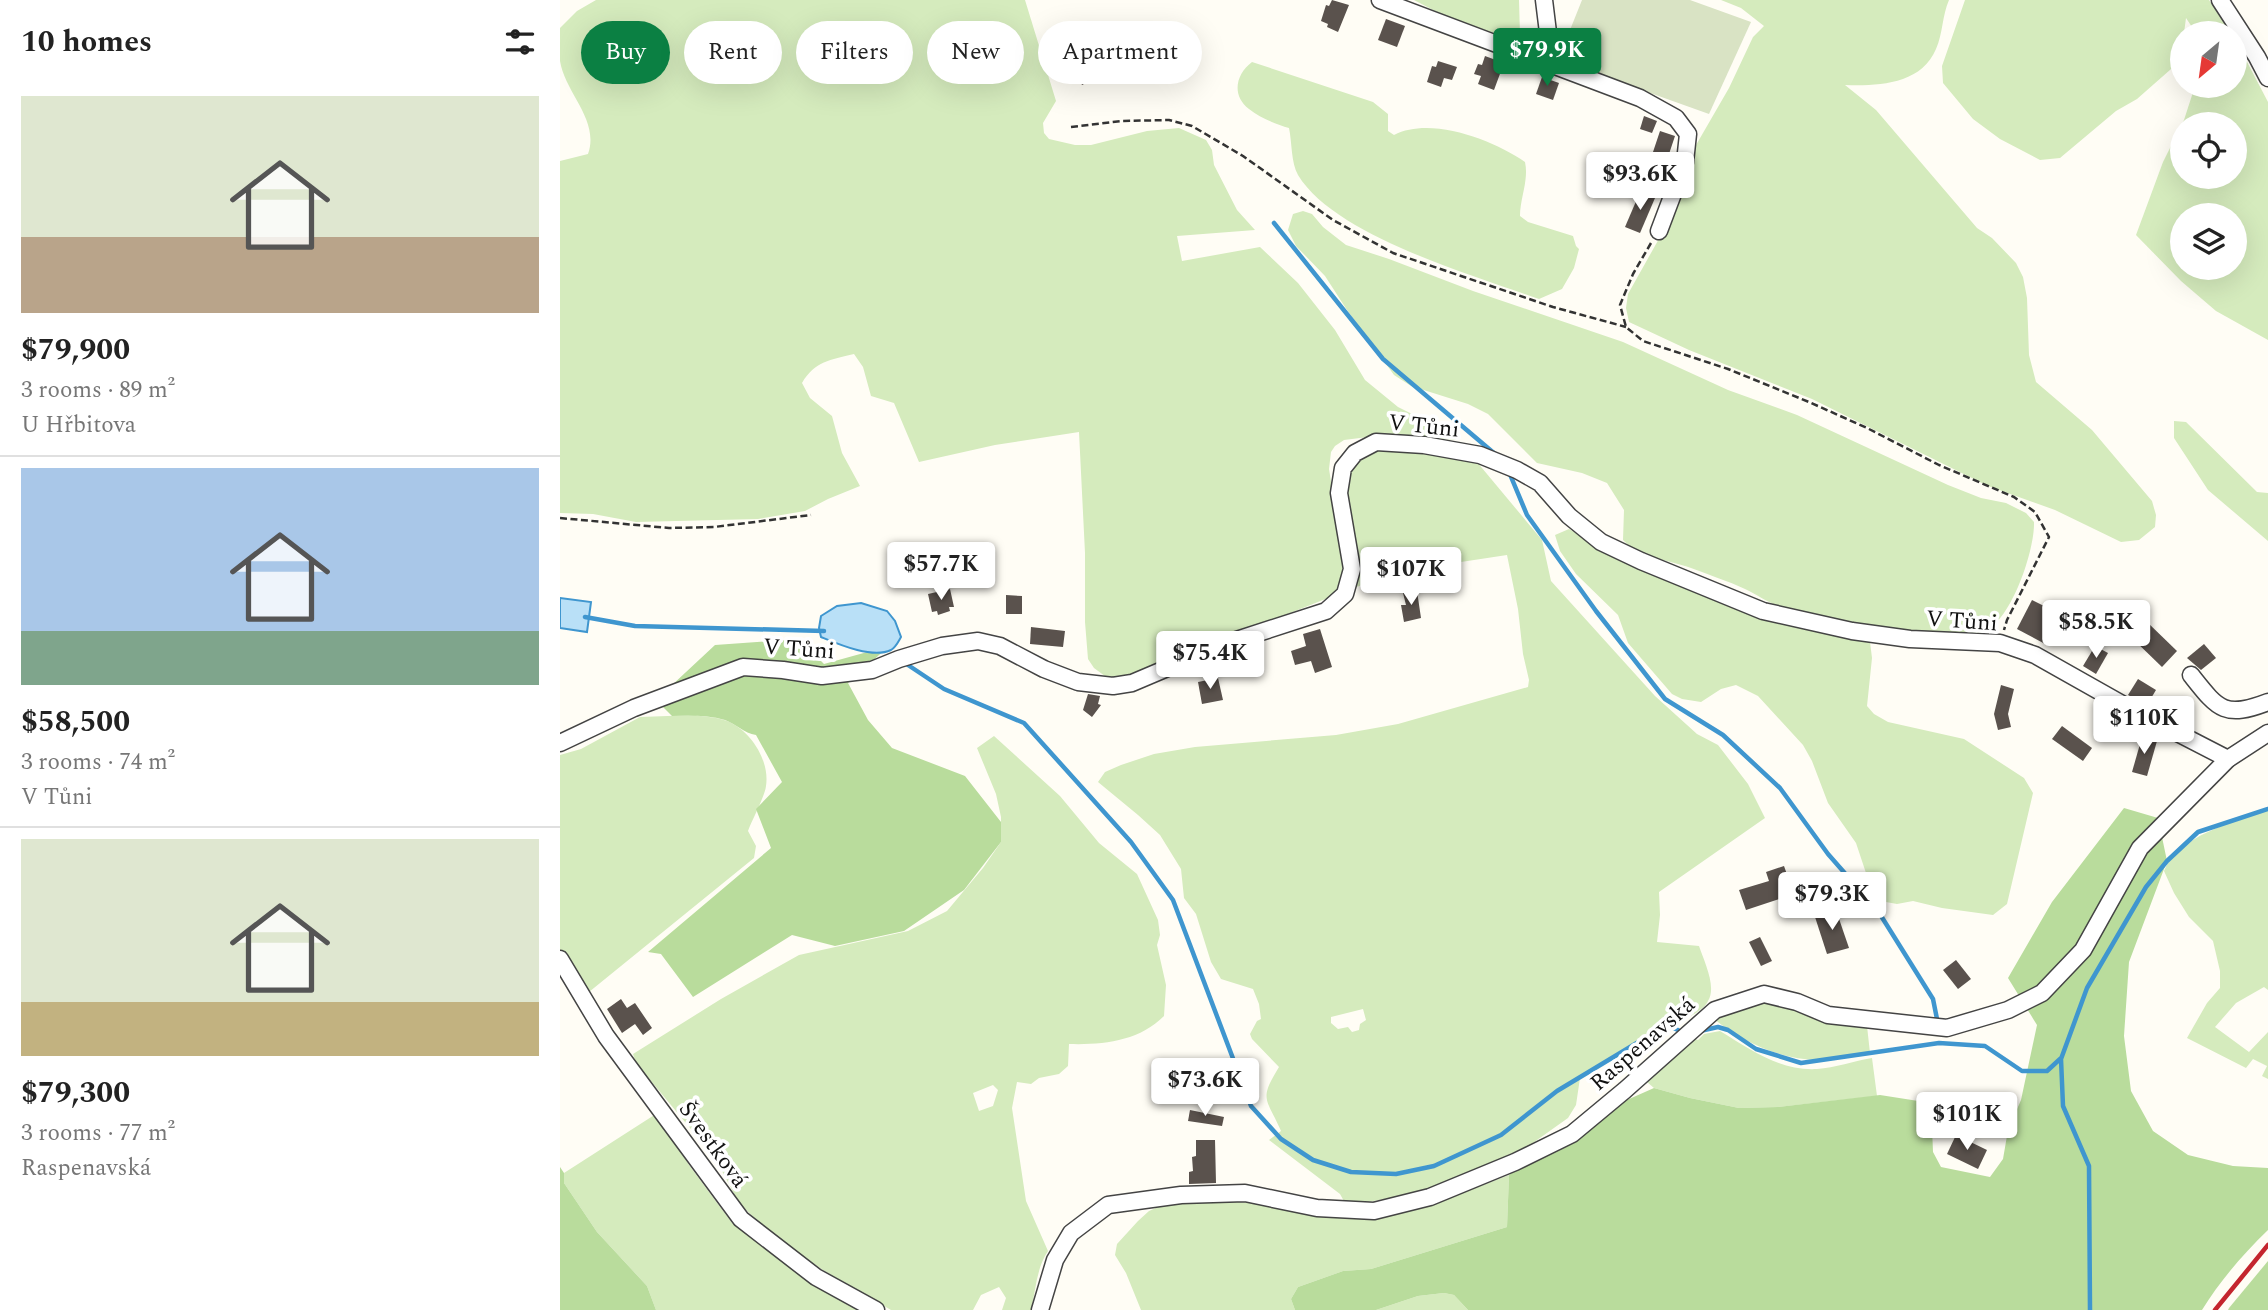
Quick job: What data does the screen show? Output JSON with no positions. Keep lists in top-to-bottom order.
{
  "streets": {
    "street": ["V Tůni", "Raspenavská", "Švestková"]
  },
  "crossings": [
    ["V Tůni", "Raspenavská"]
  ],
  "north": "bottom left",
  "page": {
    "heading": "10 homes",
    "chip": [
      "Buy",
      "Rent",
      "Filters",
      "New",
      "Apartment"
    ],
    "price": [
      "$79.9K",
      "$93.6K",
      "$57.7K",
      "$107K",
      "$58.5K",
      "$75.4K",
      "$110K",
      "$79.3K",
      "$73.6K",
      "$101K"
    ],
    "list": [
      {
        "name": "$79,900",
        "note": "3 rooms · 89 m² · U Hřbitova"
      },
      {
        "name": "$58,500",
        "note": "3 rooms · 74 m² · V Tůni"
      },
      {
        "name": "$79,300",
        "note": "3 rooms · 77 m² · Raspenavská"
      }
    ]
  }
}
